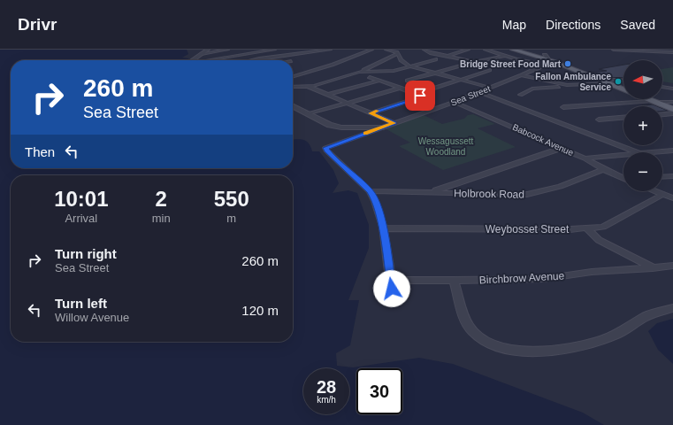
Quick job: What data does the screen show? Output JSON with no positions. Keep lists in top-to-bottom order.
{
  "streets": {
    "street": [
      "Sea Street",
      "Babcock Avenue",
      "Holbrook Road",
      "Weybosset Street",
      "Birchbrow Avenue"
    ]
  },
  "crossings": [
    ["Sea Street", "Babcock Avenue"],
    ["Sea Street", "Holbrook Road"],
    ["Babcock Avenue", "Holbrook Road"]
  ],
  "parks": ["Wessagussett Woodland"],
  "places": ["Bridge Street Food Mart", "Fallon Ambulance Service"],
  "north": "left",
  "page": {
    "header": "Drivr",
    "nav": ["Map", "Directions", "Saved"],
    "map_buttons": ["+", "−"],
    "turn": ["260 m", "Sea Street"],
    "then": "Then",
    "eta": [
      "10:01",
      "Arrival",
      "2",
      "min",
      "550",
      "m"
    ],
    "list": [
      {
        "name": "Turn right",
        "note": "Sea Street",
        "value": "260 m"
      },
      {
        "name": "Turn left",
        "note": "Willow Avenue",
        "value": "120 m"
      }
    ],
    "speed": "28 km/h",
    "limit": "30"
  }
}
